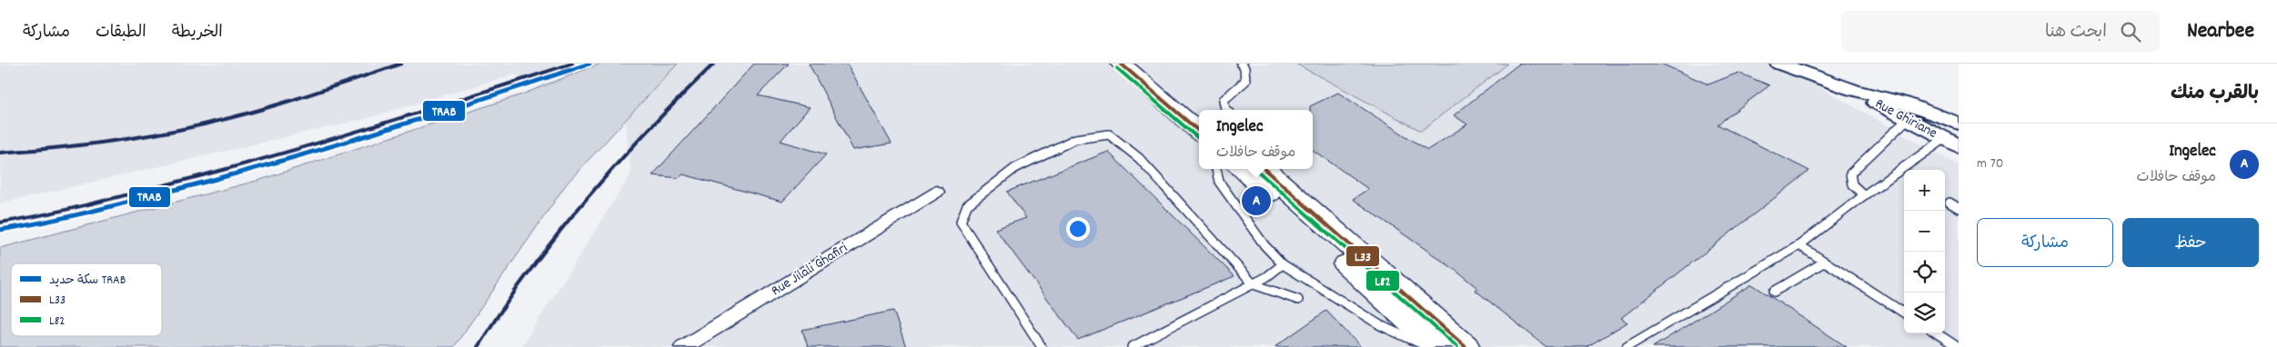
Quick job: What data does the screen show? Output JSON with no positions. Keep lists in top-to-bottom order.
{
  "streets": {
    "street": ["Rue Ghiriane", "Rue Jilali Ghafiri"]
  },
  "lines": ["rail line TRAB", "transit line L33", "transit line L82"],
  "legend": ["سكة حديد TRAB", "L33", "L82"],
  "page": {
    "header": "Nearbee",
    "search": "ابحث هنا",
    "nav": ["الخريطة", "الطبقات", "مشاركة"],
    "heading": "بالقرب منك",
    "popup": ["Ingelec", "موقف حافلات"],
    "list": [
      {
        "mark": "A",
        "name": "Ingelec",
        "note": "موقف حافلات",
        "value": "70 m"
      }
    ],
    "map_buttons": ["+", "−"],
    "pins": "A",
    "buttons": ["حفظ", "مشاركة"]
  }
}
